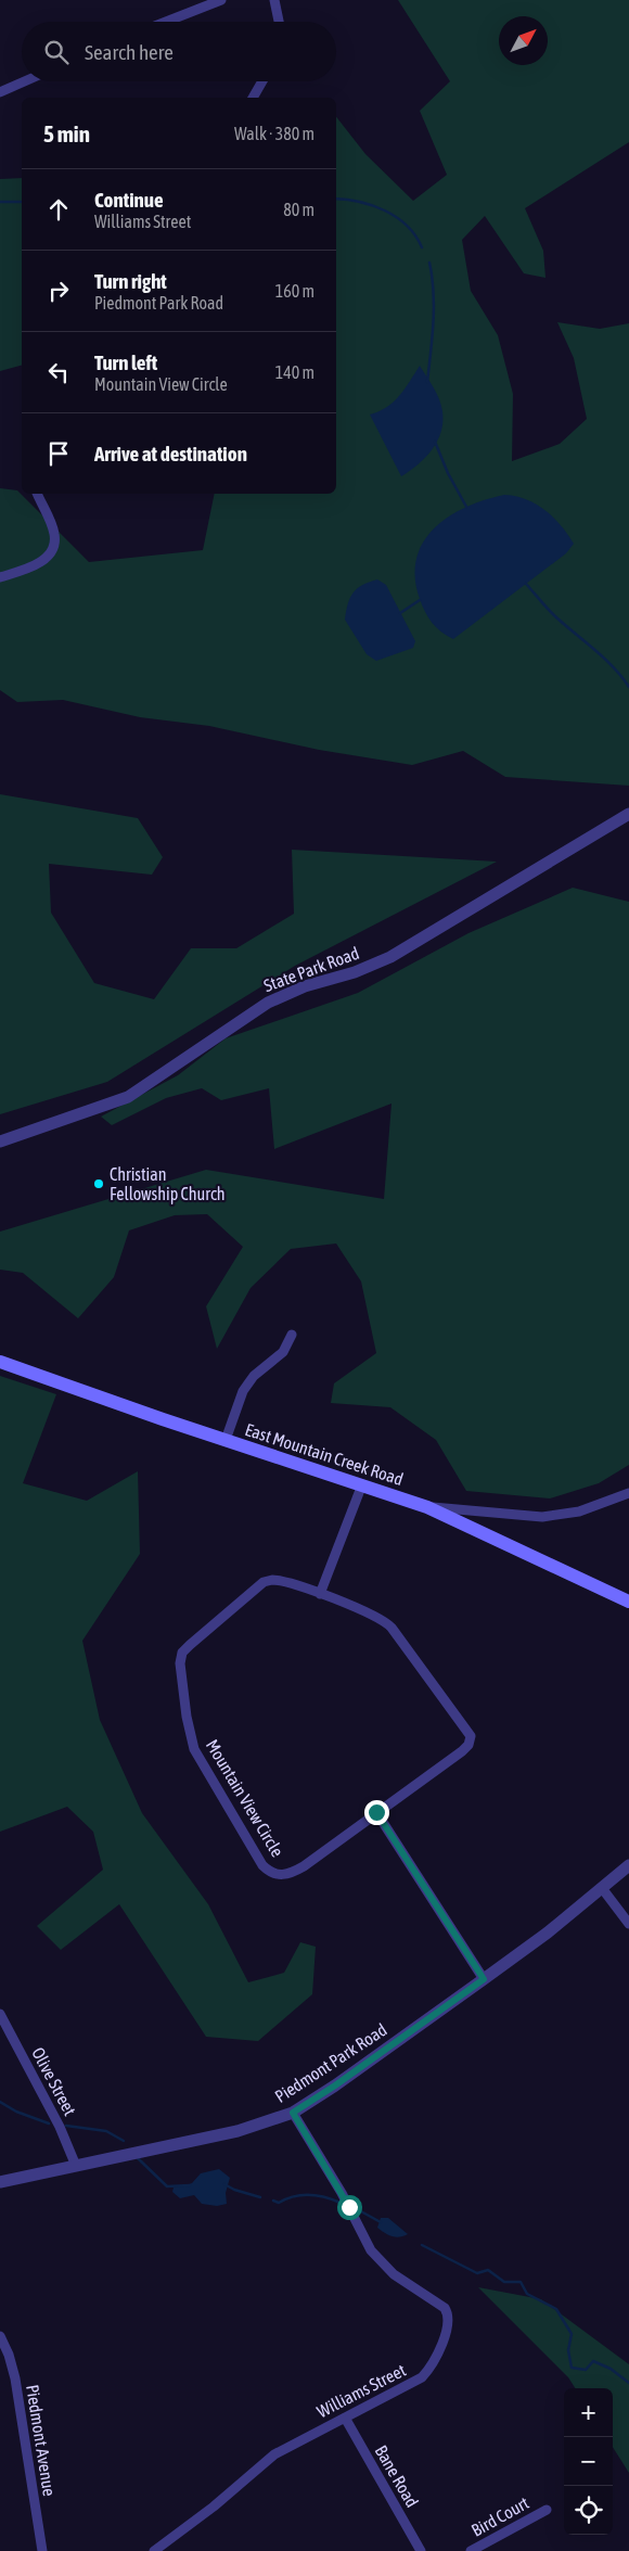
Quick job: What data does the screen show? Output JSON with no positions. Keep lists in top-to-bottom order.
{
  "streets": {
    "main road": ["East Mountain Creek Road"],
    "street": [
      "State Park Road",
      "Mountain View Circle",
      "Piedmont Park Road",
      "Olive Street",
      "Williams Street",
      "Piedmont Avenue",
      "Bane Road",
      "Bird Court"
    ]
  },
  "crossings": [
    ["Piedmont Park Road", "Olive Street"],
    ["Piedmont Park Road", "Williams Street"],
    ["Williams Street", "Bane Road"]
  ],
  "places": ["Christian Fellowship Church"],
  "north": "top right",
  "page": {
    "search": "Search here",
    "heading": ["5 min", "Walk · 380 m"],
    "list": [
      ["Continue", "Williams Street", "80 m"],
      ["Turn right", "Piedmont Park Road", "160 m"],
      ["Turn left", "Mountain View Circle", "140 m"],
      "Arrive at destination"
    ],
    "map_buttons": ["+", "−"]
  }
}
